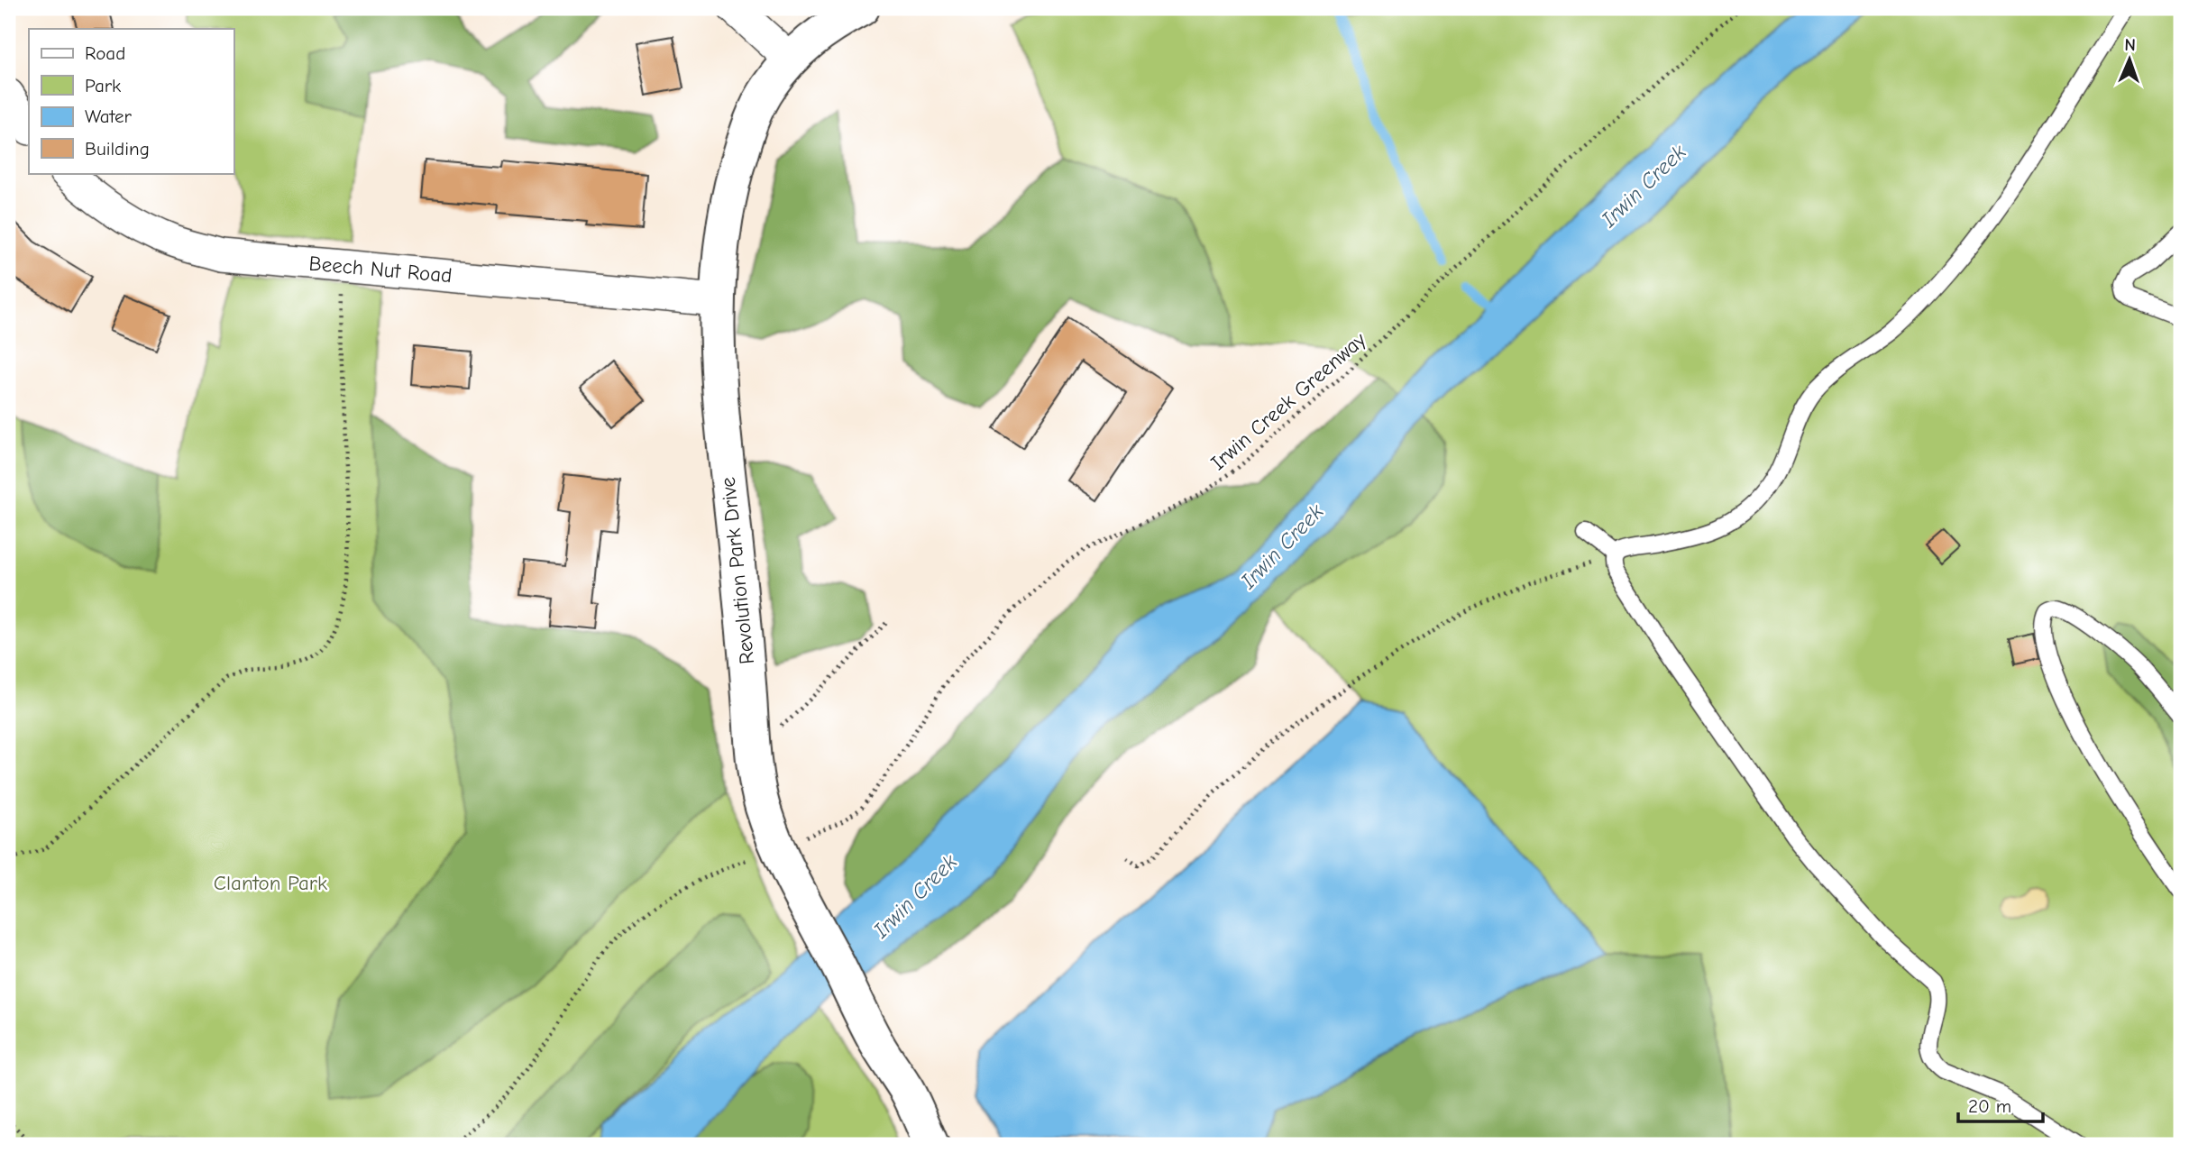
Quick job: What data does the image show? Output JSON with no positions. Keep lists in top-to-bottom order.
{
  "streets": {
    "street": ["Beech Nut Road", "Revolution Park Drive"],
    "path": ["Irwin Creek Greenway"]
  },
  "crossings": [
    ["Beech Nut Road", "Revolution Park Drive"]
  ],
  "water": ["Irwin Creek"],
  "parks": ["Clanton Park"],
  "legend": [
    "Road",
    "Park",
    "Water",
    "Building"
  ],
  "scale_bar": "20 m",
  "north": "top"
}
